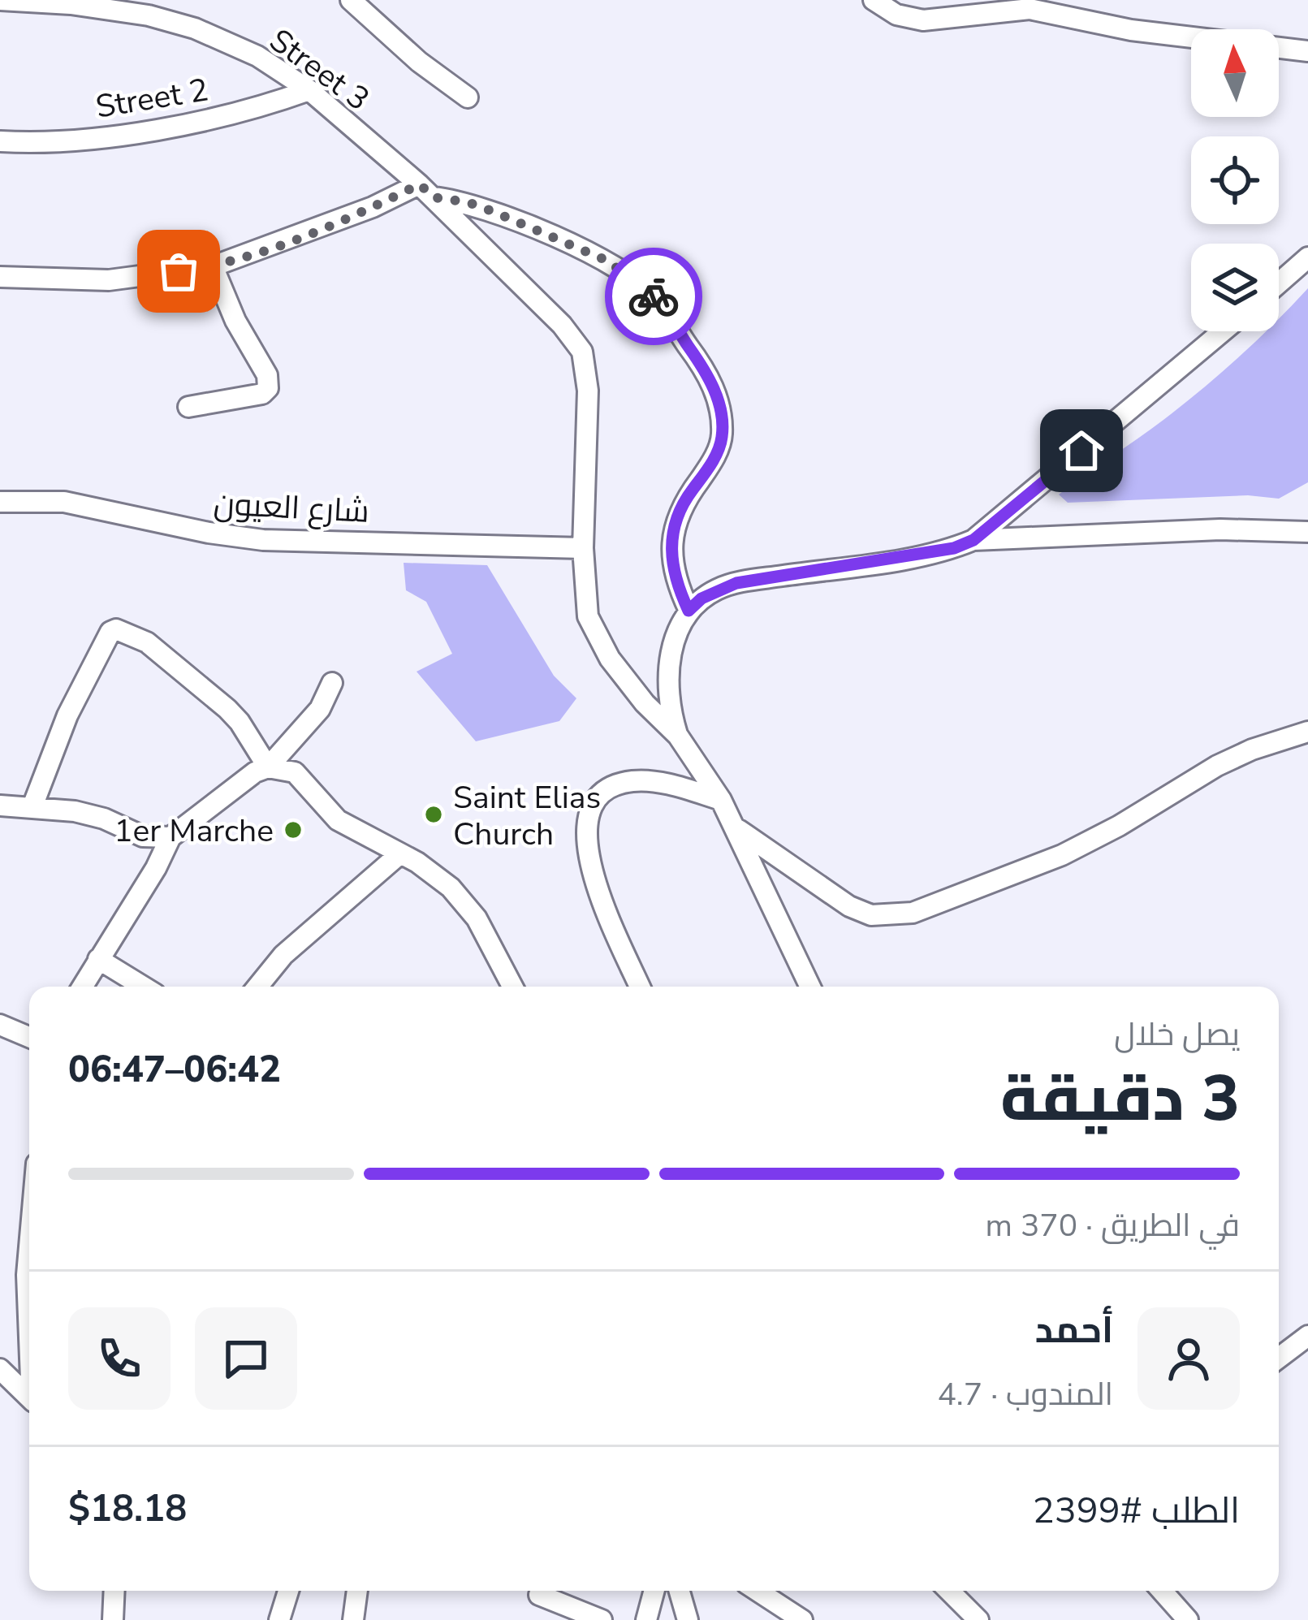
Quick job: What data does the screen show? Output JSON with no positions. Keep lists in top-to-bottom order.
{
  "streets": {
    "street": ["Street 3", "Street 2", "شارع العيون"]
  },
  "crossings": [
    ["Street 3", "Street 2"],
    ["Street 3", "شارع العيون"]
  ],
  "places": ["Saint Elias Church", "1er Marche"],
  "north": "top",
  "page": {
    "heading": ["3 دقيقة", "يصل خلال", "06:42–06:47"],
    "panel": [
      "أحمد",
      "المندوب · 4.7",
      "الطلب #2399",
      "$18.18"
    ],
    "bar": "في الطريق · 370 m"
  }
}
